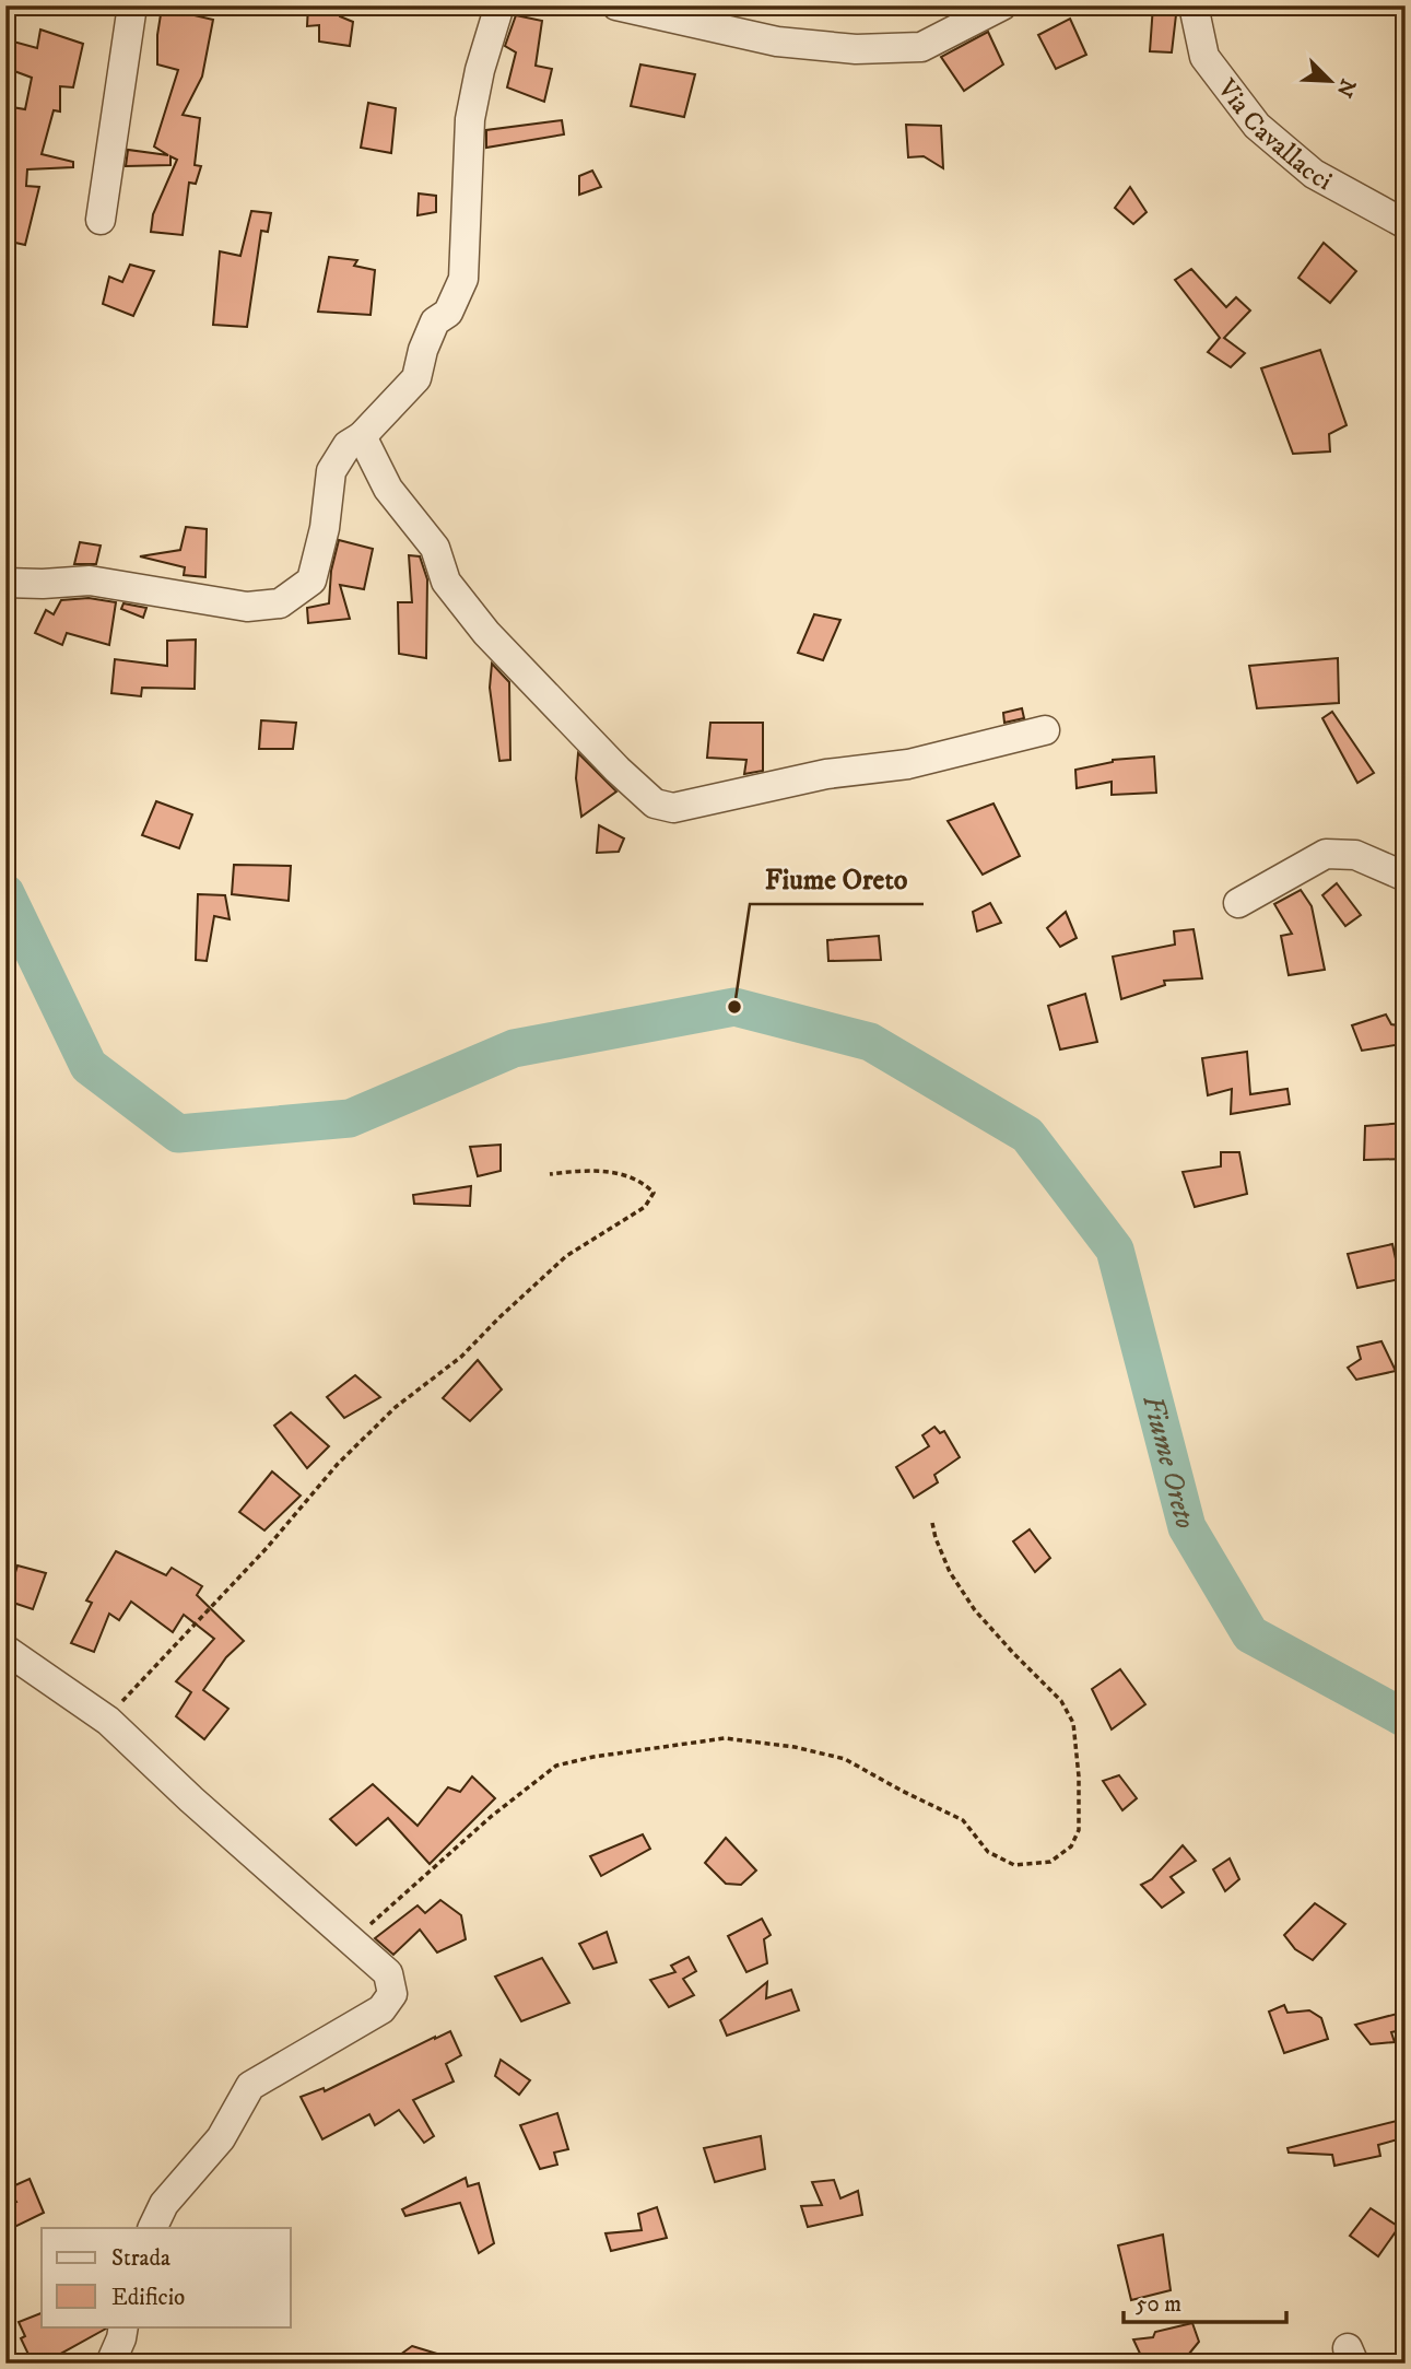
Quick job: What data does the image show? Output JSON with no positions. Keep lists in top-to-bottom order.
{
  "streets": {
    "street": ["Via Cavallacci"]
  },
  "water": ["Fiume Oreto"],
  "places": ["Fiume Oreto"],
  "legend": ["Strada", "Edificio"],
  "scale_bar": "50 m",
  "north": "bottom right"
}
